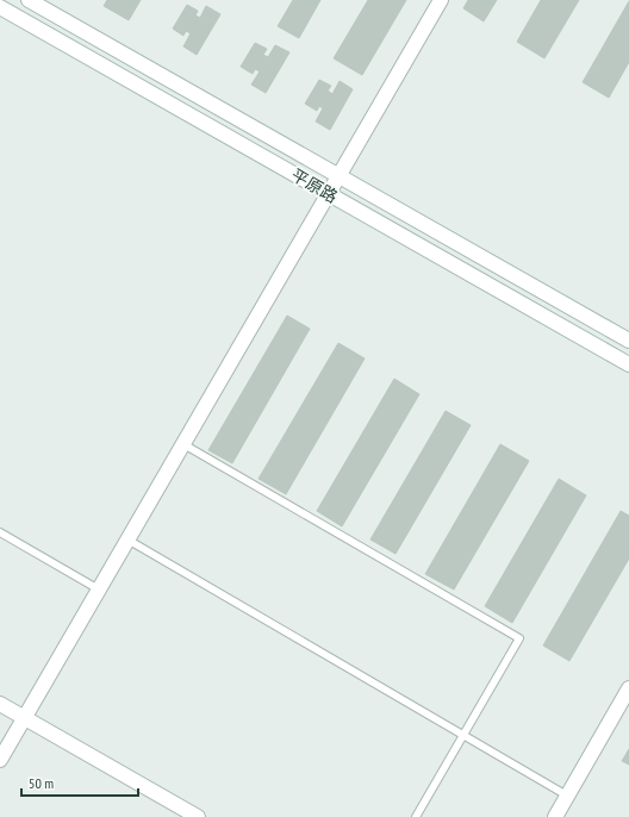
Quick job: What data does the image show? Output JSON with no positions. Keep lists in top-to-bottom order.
{
  "streets": {
    "main road": ["平原路"]
  },
  "scale_bar": "50 m"
}
